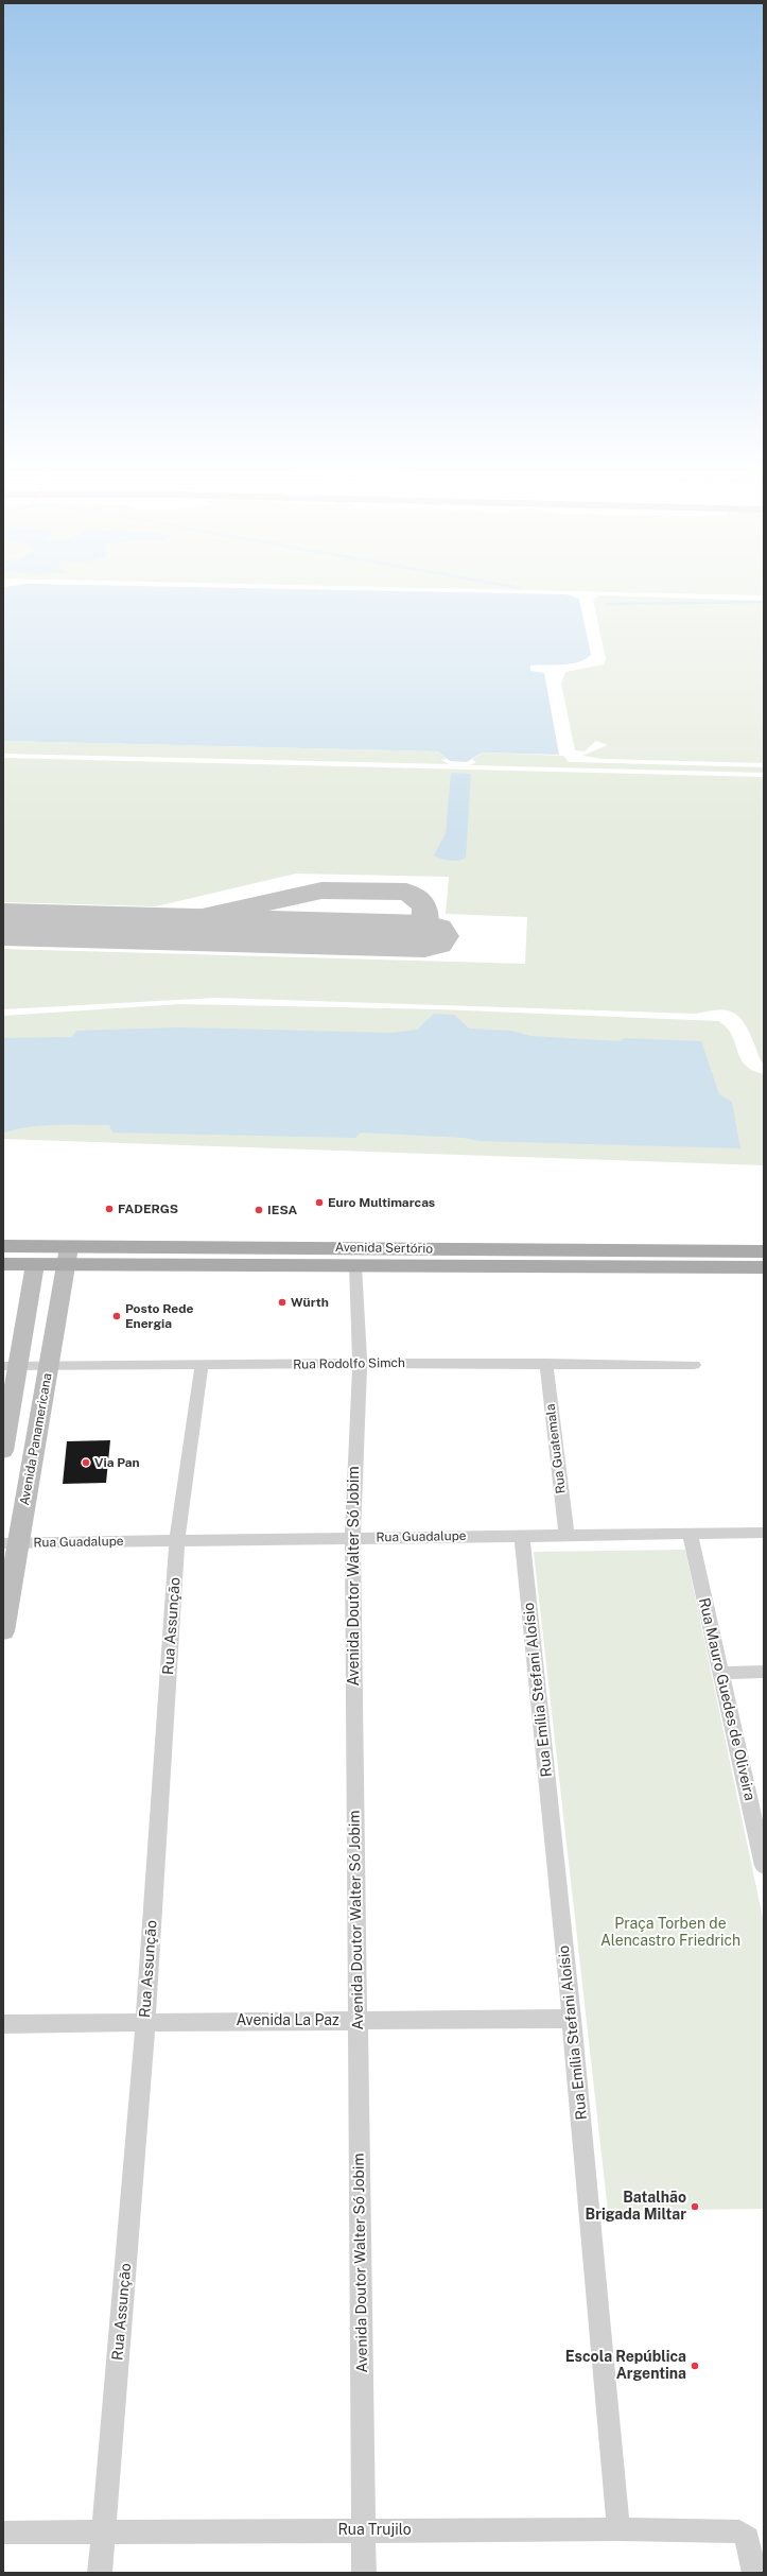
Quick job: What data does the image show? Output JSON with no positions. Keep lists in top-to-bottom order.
{
  "streets": {
    "main road": ["Avenida Sertório", "Avenida Panamericana"],
    "street": [
      "Rua Rodolfo Simch",
      "Rua Guatemala",
      "Rua Guadalupe",
      "Avenida Doutor Walter Só Jobim",
      "Rua Assunção",
      "Rua Emília Stefani Aloísio",
      "Rua Mauro Guedes de Oliveira",
      "Avenida La Paz",
      "Rua Trujilo"
    ]
  },
  "crossings": [
    ["Avenida Sertório", "Avenida Panamericana"],
    ["Avenida Sertório", "Avenida Doutor Walter Só Jobim"],
    ["Rua Rodolfo Simch", "Avenida Panamericana"],
    ["Rua Rodolfo Simch", "Rua Guatemala"],
    ["Rua Rodolfo Simch", "Avenida Doutor Walter Só Jobim"],
    ["Rua Rodolfo Simch", "Rua Assunção"],
    ["Avenida Panamericana", "Rua Guadalupe"],
    ["Rua Guatemala", "Rua Guadalupe"],
    ["Rua Guadalupe", "Avenida Doutor Walter Só Jobim"],
    ["Rua Guadalupe", "Rua Assunção"],
    ["Rua Guadalupe", "Rua Emília Stefani Aloísio"],
    ["Rua Guadalupe", "Rua Mauro Guedes de Oliveira"],
    ["Avenida Doutor Walter Só Jobim", "Avenida La Paz"],
    ["Avenida Doutor Walter Só Jobim", "Rua Trujilo"],
    ["Rua Assunção", "Avenida La Paz"],
    ["Rua Assunção", "Rua Trujilo"],
    ["Rua Emília Stefani Aloísio", "Avenida La Paz"],
    ["Rua Emília Stefani Aloísio", "Rua Trujilo"]
  ],
  "parks": ["Praça Torben de Alencastro Friedrich"],
  "places": [
    "Euro Multimarcas",
    "FADERGS",
    "IESA",
    "Würth",
    "Posto Rede Energia",
    "Via Pan",
    "Batalhão Brigada Miltar",
    "Escola República Argentina"
  ]
}
